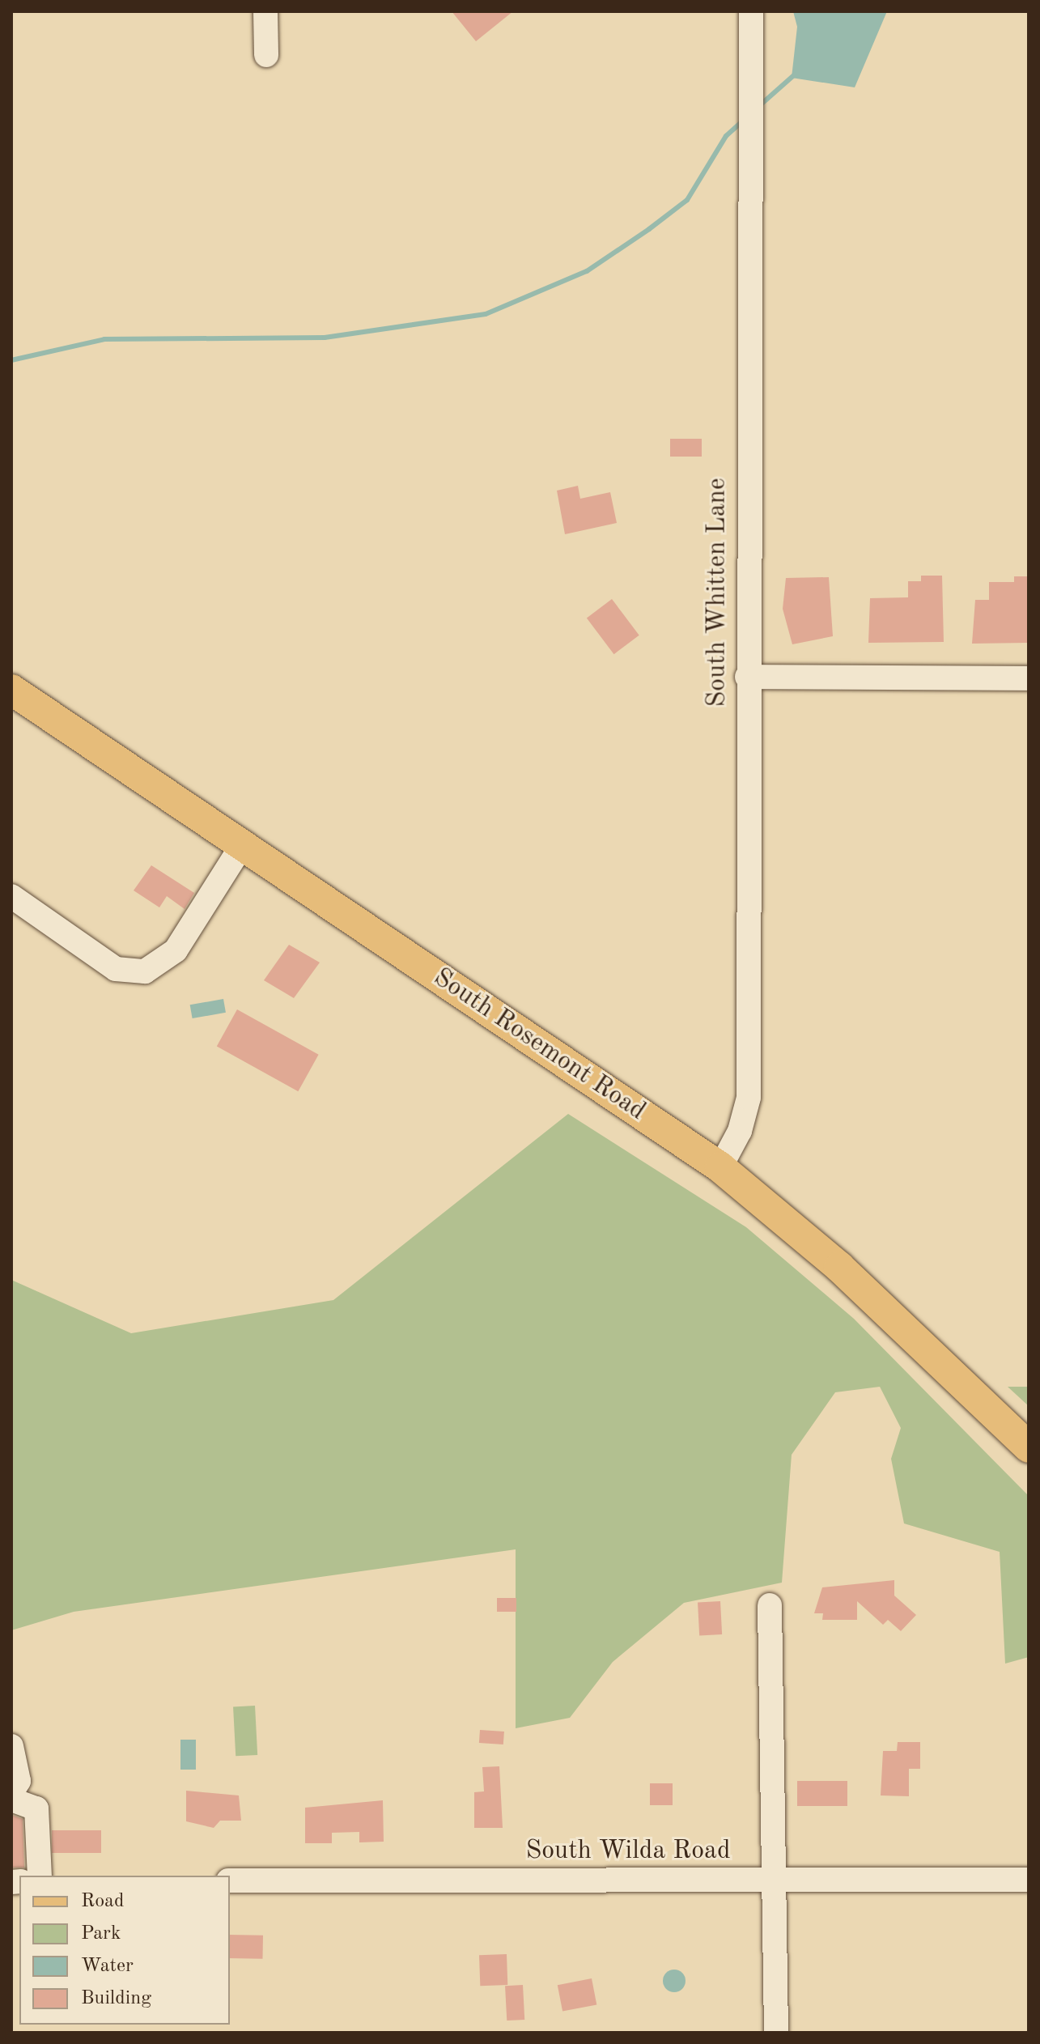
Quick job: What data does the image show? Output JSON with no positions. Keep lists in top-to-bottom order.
{
  "streets": {
    "main road": ["South Rosemont Road"],
    "street": ["South Whitten Lane", "South Wilda Road"]
  },
  "crossings": [
    ["South Whitten Lane", "South Rosemont Road"]
  ],
  "legend": [
    "Road",
    "Park",
    "Water",
    "Building"
  ]
}
